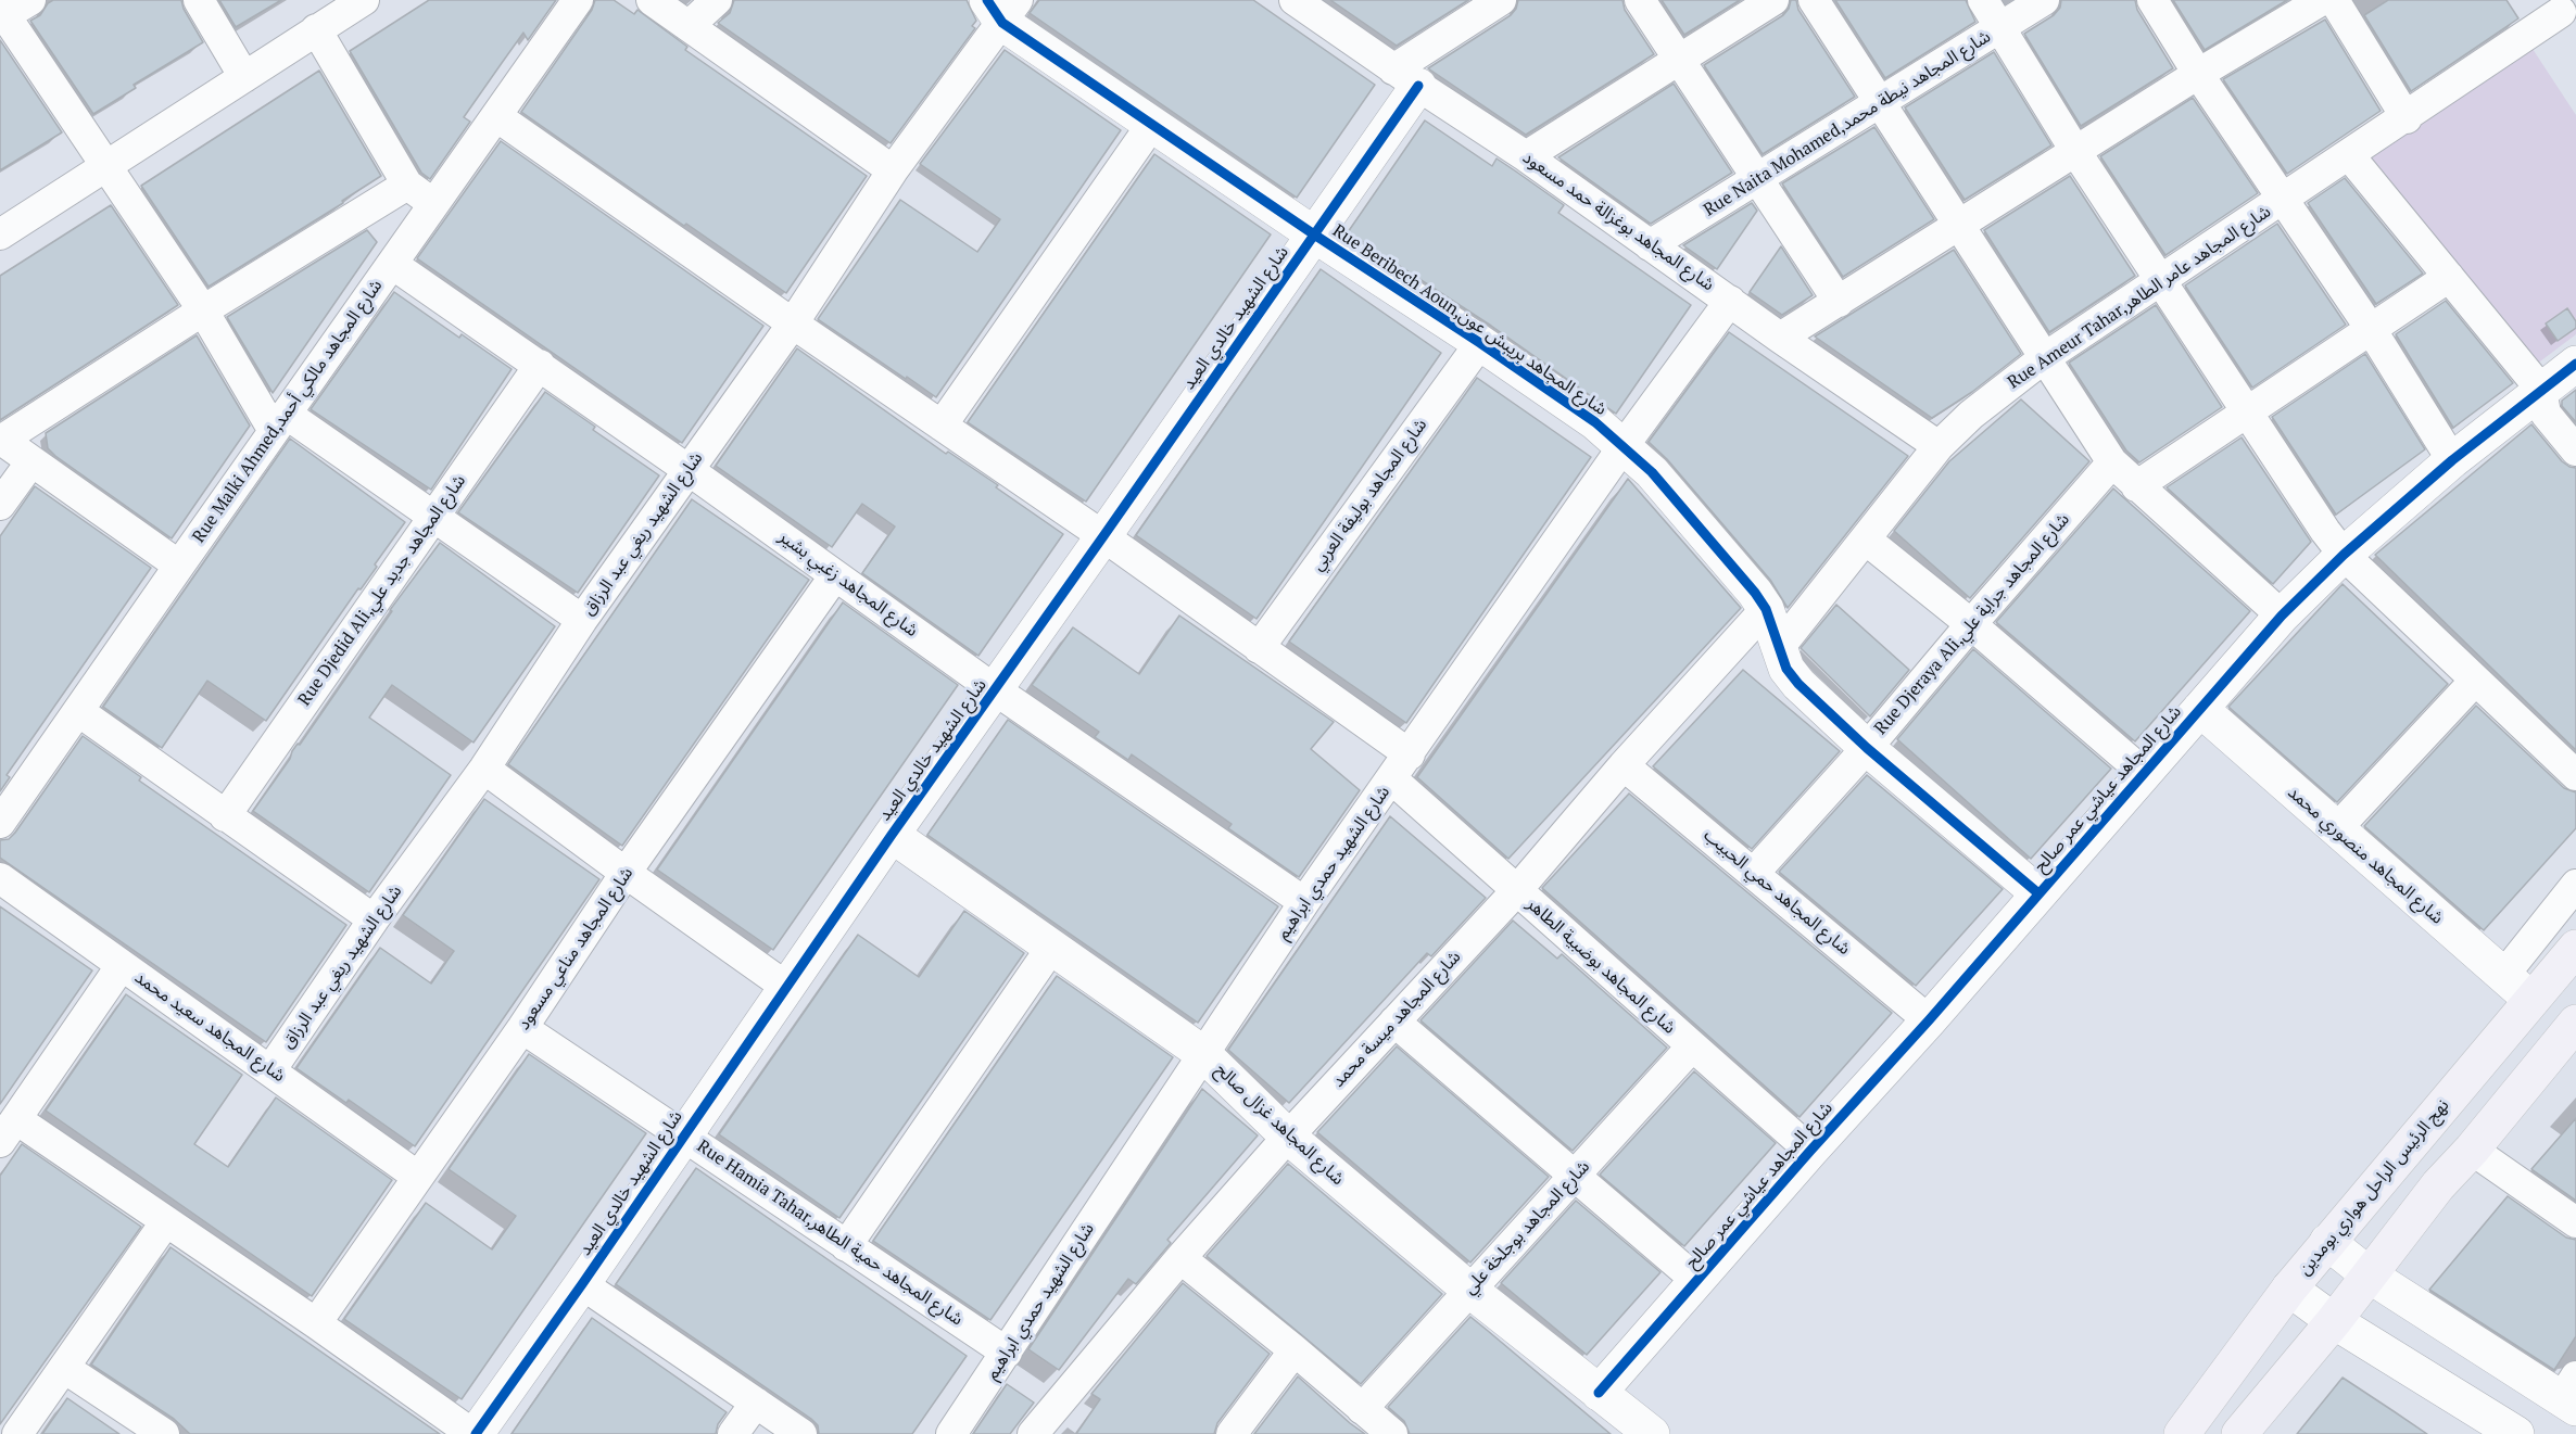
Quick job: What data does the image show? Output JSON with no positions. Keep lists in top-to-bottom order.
{
  "streets": {
    "main road": ["نهج الرئيس الراحل هواري بومدين"],
    "street": [
      "Rue Naita Mohamed,شارع المجاهد نيطة محمد",
      "شارع المجاهد بوغزالة حمد مسعود",
      "Rue Ameur Tahar,شارع المجاهد عامر الطاهر",
      "شارع الشهيد خالدي العيد",
      "Rue Beribech Aoun,شارع المجاهد بريبش عون",
      "Rue Malki Ahmed,شارع المجاهد مالكي أحمد",
      "شارع المجاهد بوليفة العربي",
      "شارع الشهيد ريغي عبد الرزاق",
      "شارع المجاهد زغبي بشير",
      "Rue Djedid Ali,شارع المجاهد جديد علي",
      "Rue Djeraya Ali,شارع المجاهد جراية علي",
      "شارع المجاهد عياشي عمر صالح",
      "شارع المجاهد منصوري محمد",
      "شارع الشهيد حمدي ابراهيم",
      "شارع المجاهد حمي الحبيب",
      "شارع المجاهد مناعي مسعود",
      "شارع المجاهد بوضبية الطاهر",
      "شارع المجاهد ميسة محمد",
      "شارع المجاهد سعيد محمد",
      "شارع المجاهد غزال صالح",
      "شارع المجاهد بوجلخة علي",
      "Rue Hamia Tahar,شارع المجاهد حمية الطاهر"
    ]
  },
  "crossings": [
    ["Rue Naita Mohamed,شارع المجاهد نيطة محمد", "شارع المجاهد بوغزالة حمد مسعود"],
    ["شارع المجاهد بوغزالة حمد مسعود", "Rue Ameur Tahar,شارع المجاهد عامر الطاهر"],
    ["شارع المجاهد بوغزالة حمد مسعود", "شارع الشهيد خالدي العيد"],
    ["شارع المجاهد بوغزالة حمد مسعود", "شارع الشهيد حمدي ابراهيم"],
    ["Rue Ameur Tahar,شارع المجاهد عامر الطاهر", "Rue Beribech Aoun,شارع المجاهد بريبش عون"],
    ["شارع الشهيد خالدي العيد", "Rue Beribech Aoun,شارع المجاهد بريبش عون"],
    ["شارع الشهيد خالدي العيد", "شارع المجاهد زغبي بشير"],
    ["شارع الشهيد خالدي العيد", "شارع المجاهد غزال صالح"],
    ["شارع الشهيد خالدي العيد", "Rue Hamia Tahar,شارع المجاهد حمية الطاهر"],
    ["Rue Beribech Aoun,شارع المجاهد بريبش عون", "شارع المجاهد بوليفة العربي"],
    ["Rue Beribech Aoun,شارع المجاهد بريبش عون", "شارع الشهيد ريغي عبد الرزاق"],
    ["Rue Beribech Aoun,شارع المجاهد بريبش عون", "Rue Djeraya Ali,شارع المجاهد جراية علي"],
    ["Rue Beribech Aoun,شارع المجاهد بريبش عون", "شارع المجاهد عياشي عمر صالح"],
    ["Rue Beribech Aoun,شارع المجاهد بريبش عون", "شارع الشهيد حمدي ابراهيم"],
    ["Rue Beribech Aoun,شارع المجاهد بريبش عون", "شارع المجاهد ميسة محمد"],
    ["Rue Malki Ahmed,شارع المجاهد مالكي أحمد", "شارع المجاهد زغبي بشير"],
    ["شارع الشهيد ريغي عبد الرزاق", "شارع المجاهد زغبي بشير"],
    ["شارع الشهيد ريغي عبد الرزاق", "شارع المجاهد سعيد محمد"],
    ["شارع المجاهد زغبي بشير", "Rue Djedid Ali,شارع المجاهد جديد علي"],
    ["شارع المجاهد زغبي بشير", "شارع الشهيد حمدي ابراهيم"],
    ["شارع المجاهد زغبي بشير", "شارع المجاهد مناعي مسعود"],
    ["Rue Djeraya Ali,شارع المجاهد جراية علي", "شارع المجاهد حمي الحبيب"],
    ["شارع المجاهد عياشي عمر صالح", "شارع المجاهد منصوري محمد"],
    ["شارع المجاهد عياشي عمر صالح", "شارع المجاهد حمي الحبيب"],
    ["شارع المجاهد عياشي عمر صالح", "شارع المجاهد بوضبية الطاهر"],
    ["شارع المجاهد عياشي عمر صالح", "شارع المجاهد غزال صالح"],
    ["شارع المجاهد منصوري محمد", "نهج الرئيس الراحل هواري بومدين"],
    ["شارع الشهيد حمدي ابراهيم", "شارع المجاهد بوضبية الطاهر"],
    ["شارع الشهيد حمدي ابراهيم", "شارع المجاهد غزال صالح"],
    ["شارع الشهيد حمدي ابراهيم", "Rue Hamia Tahar,شارع المجاهد حمية الطاهر"],
    ["شارع المجاهد حمي الحبيب", "شارع المجاهد ميسة محمد"],
    ["شارع المجاهد مناعي مسعود", "شارع المجاهد سعيد محمد"],
    ["شارع المجاهد مناعي مسعود", "Rue Hamia Tahar,شارع المجاهد حمية الطاهر"],
    ["شارع المجاهد بوضبية الطاهر", "شارع المجاهد ميسة محمد"],
    ["شارع المجاهد بوضبية الطاهر", "شارع المجاهد بوجلخة علي"],
    ["شارع المجاهد ميسة محمد", "شارع المجاهد غزال صالح"],
    ["شارع المجاهد غزال صالح", "شارع المجاهد بوجلخة علي"]
  ]
}
